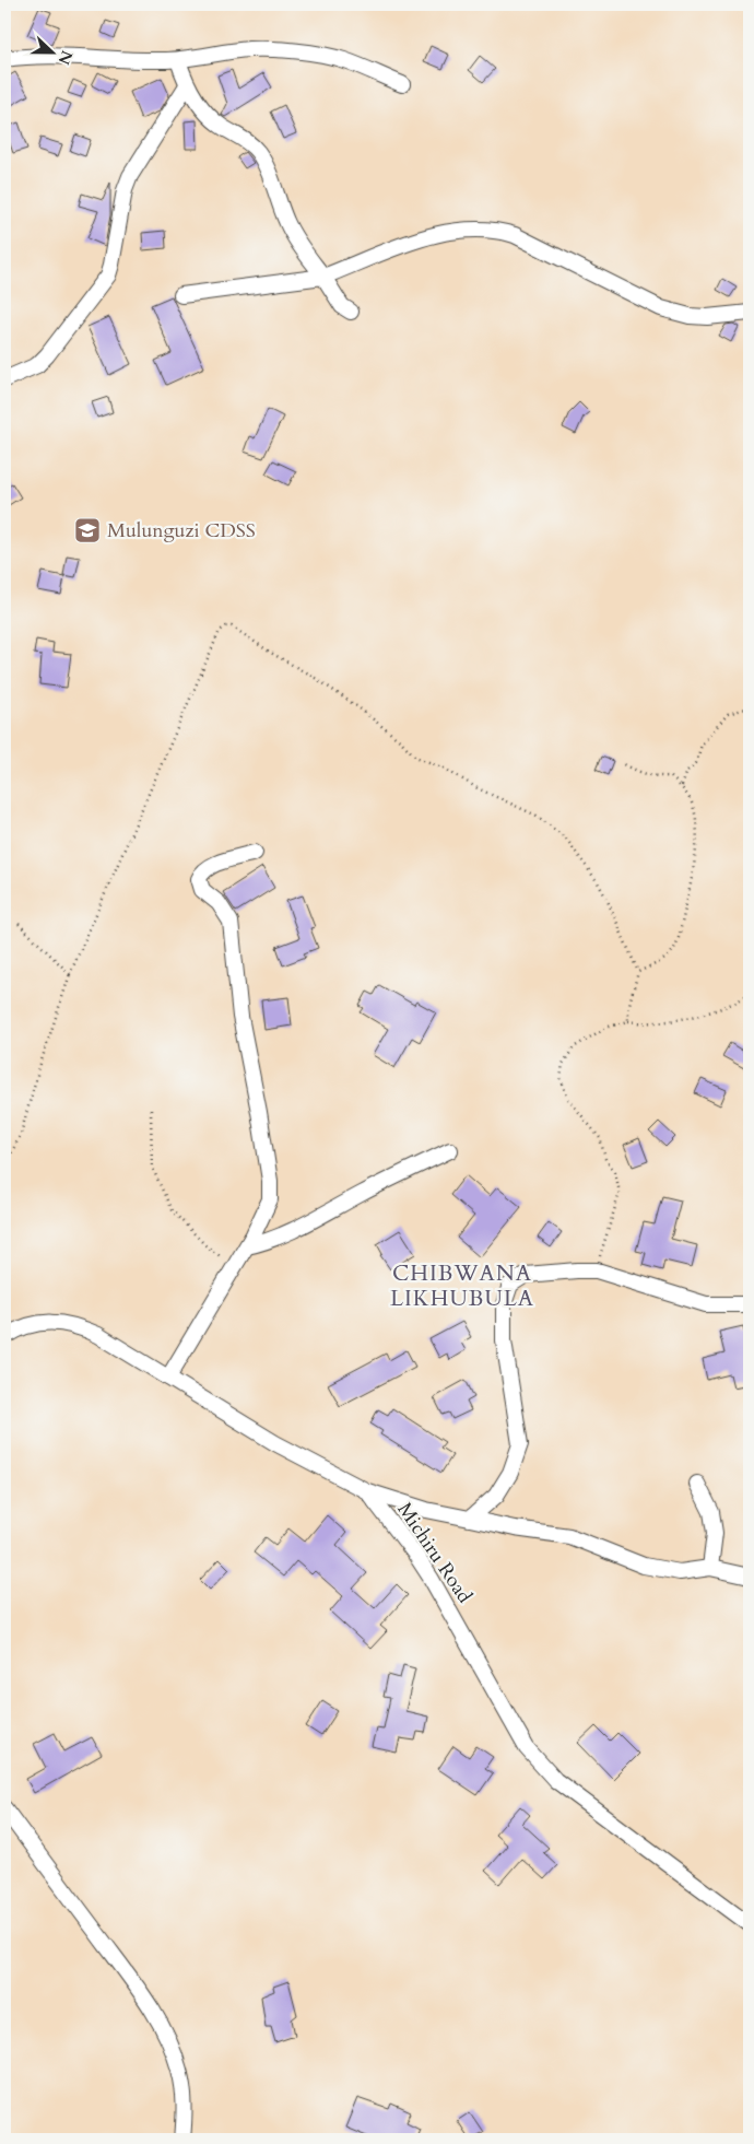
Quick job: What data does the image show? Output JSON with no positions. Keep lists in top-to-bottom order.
{
  "streets": {
    "street": ["Michiru Road"]
  },
  "districts": ["CHIBWANA LIKHUBULA"],
  "places": {
    "school or university": ["Mulunguzi CDSS"]
  },
  "north": "right"
}
